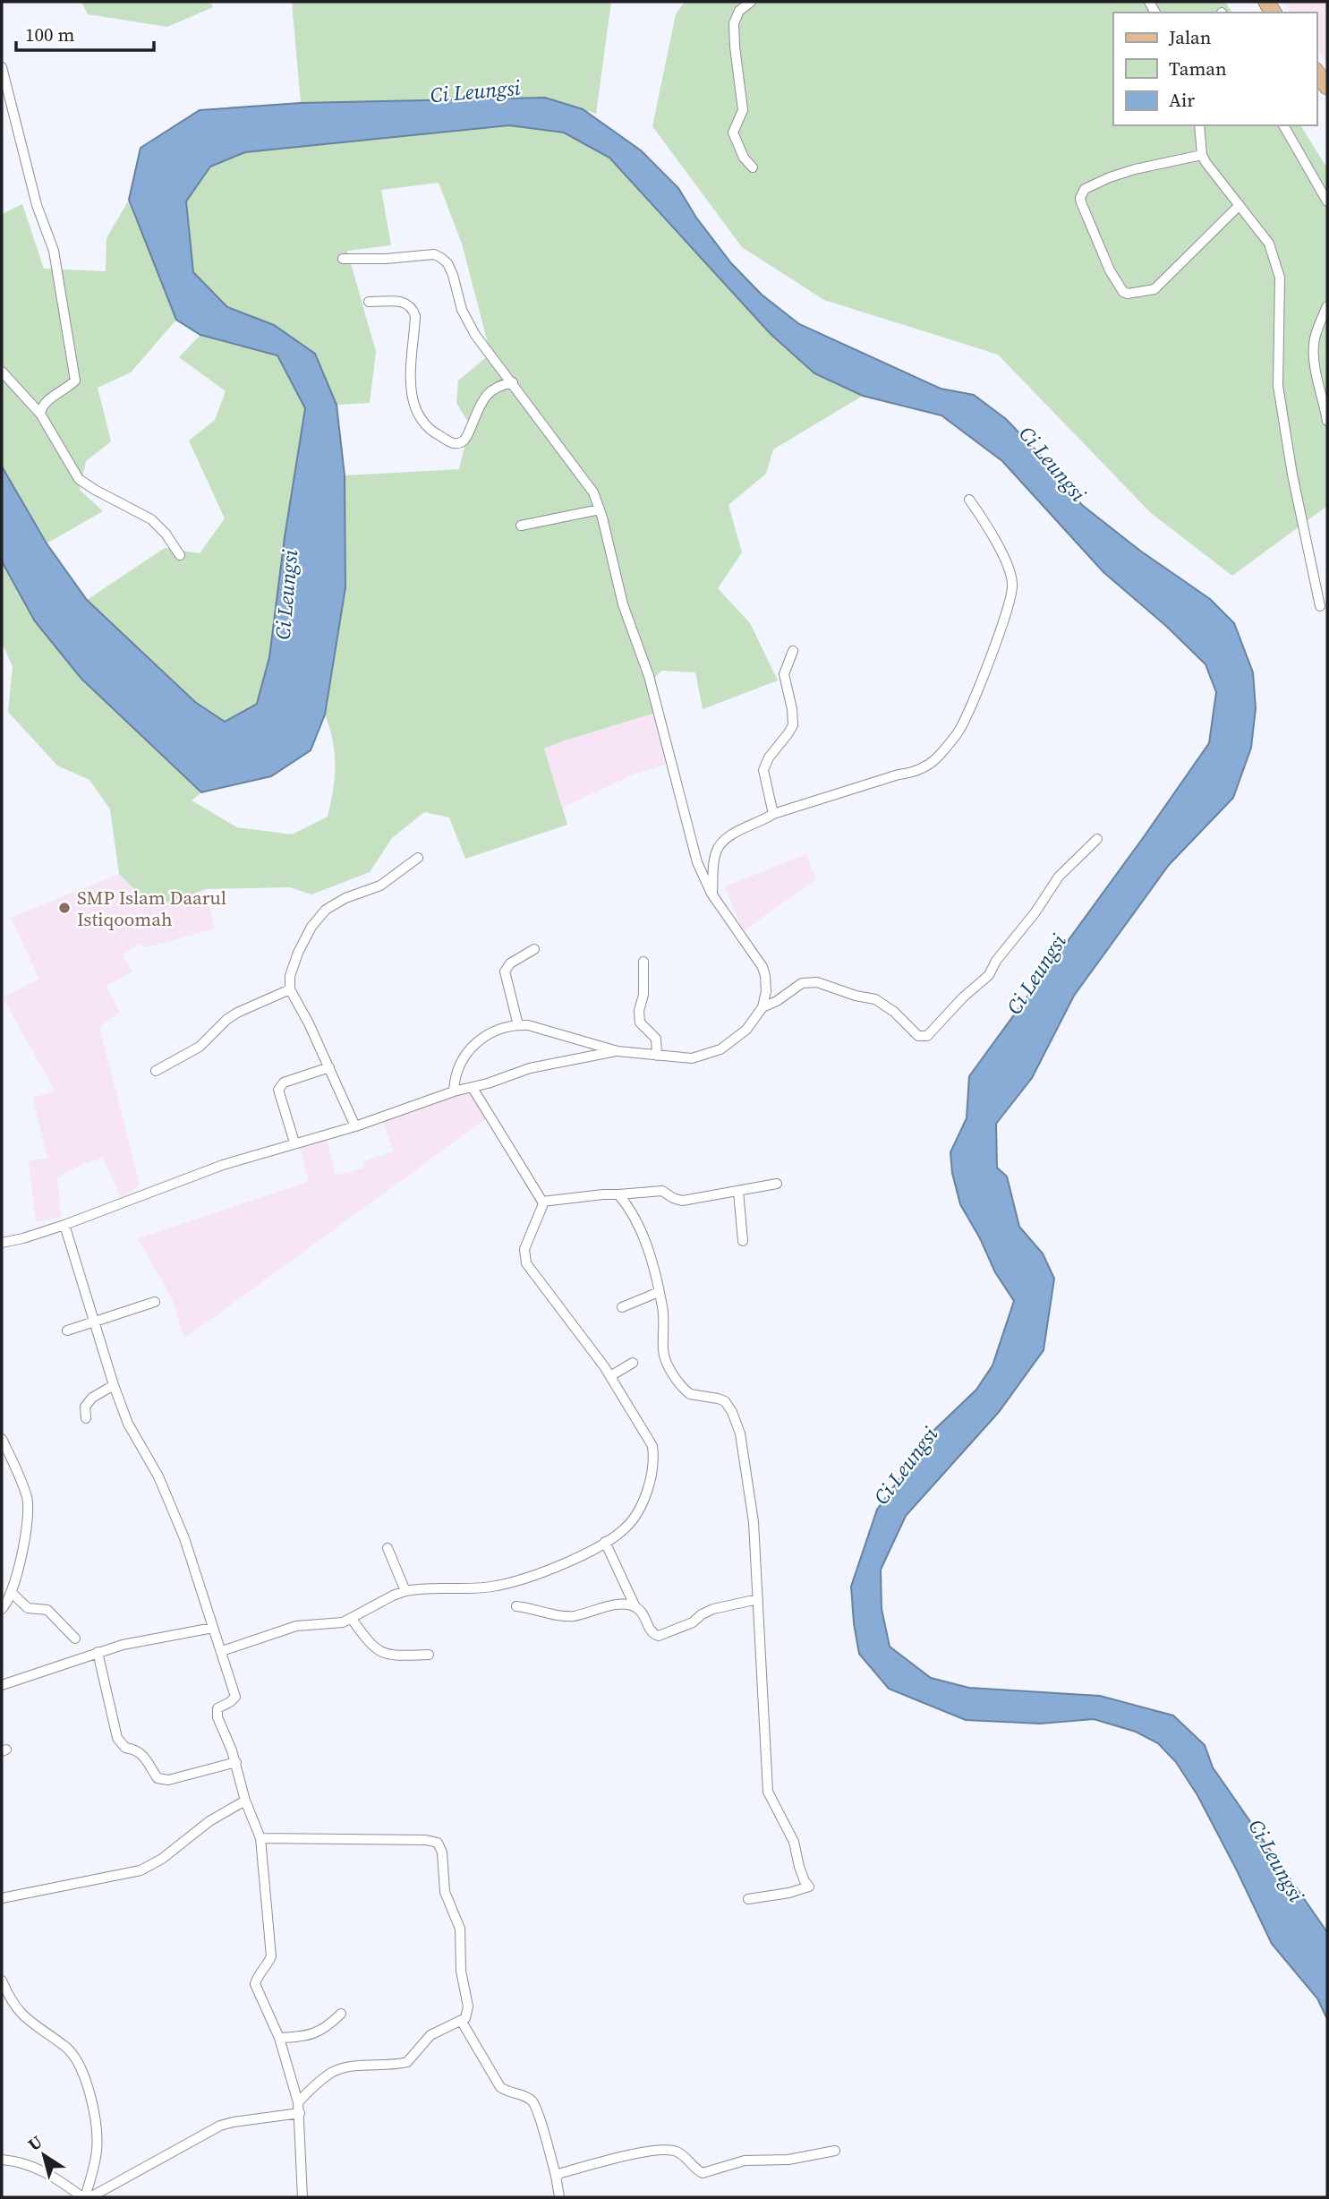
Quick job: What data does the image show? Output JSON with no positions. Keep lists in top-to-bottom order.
{
  "water": ["Ci Leungsi"],
  "places": ["SMP Islam Daarul Istiqoomah"],
  "legend": ["Jalan", "Taman", "Air"],
  "scale_bar": "100 m",
  "north": "top left"
}
